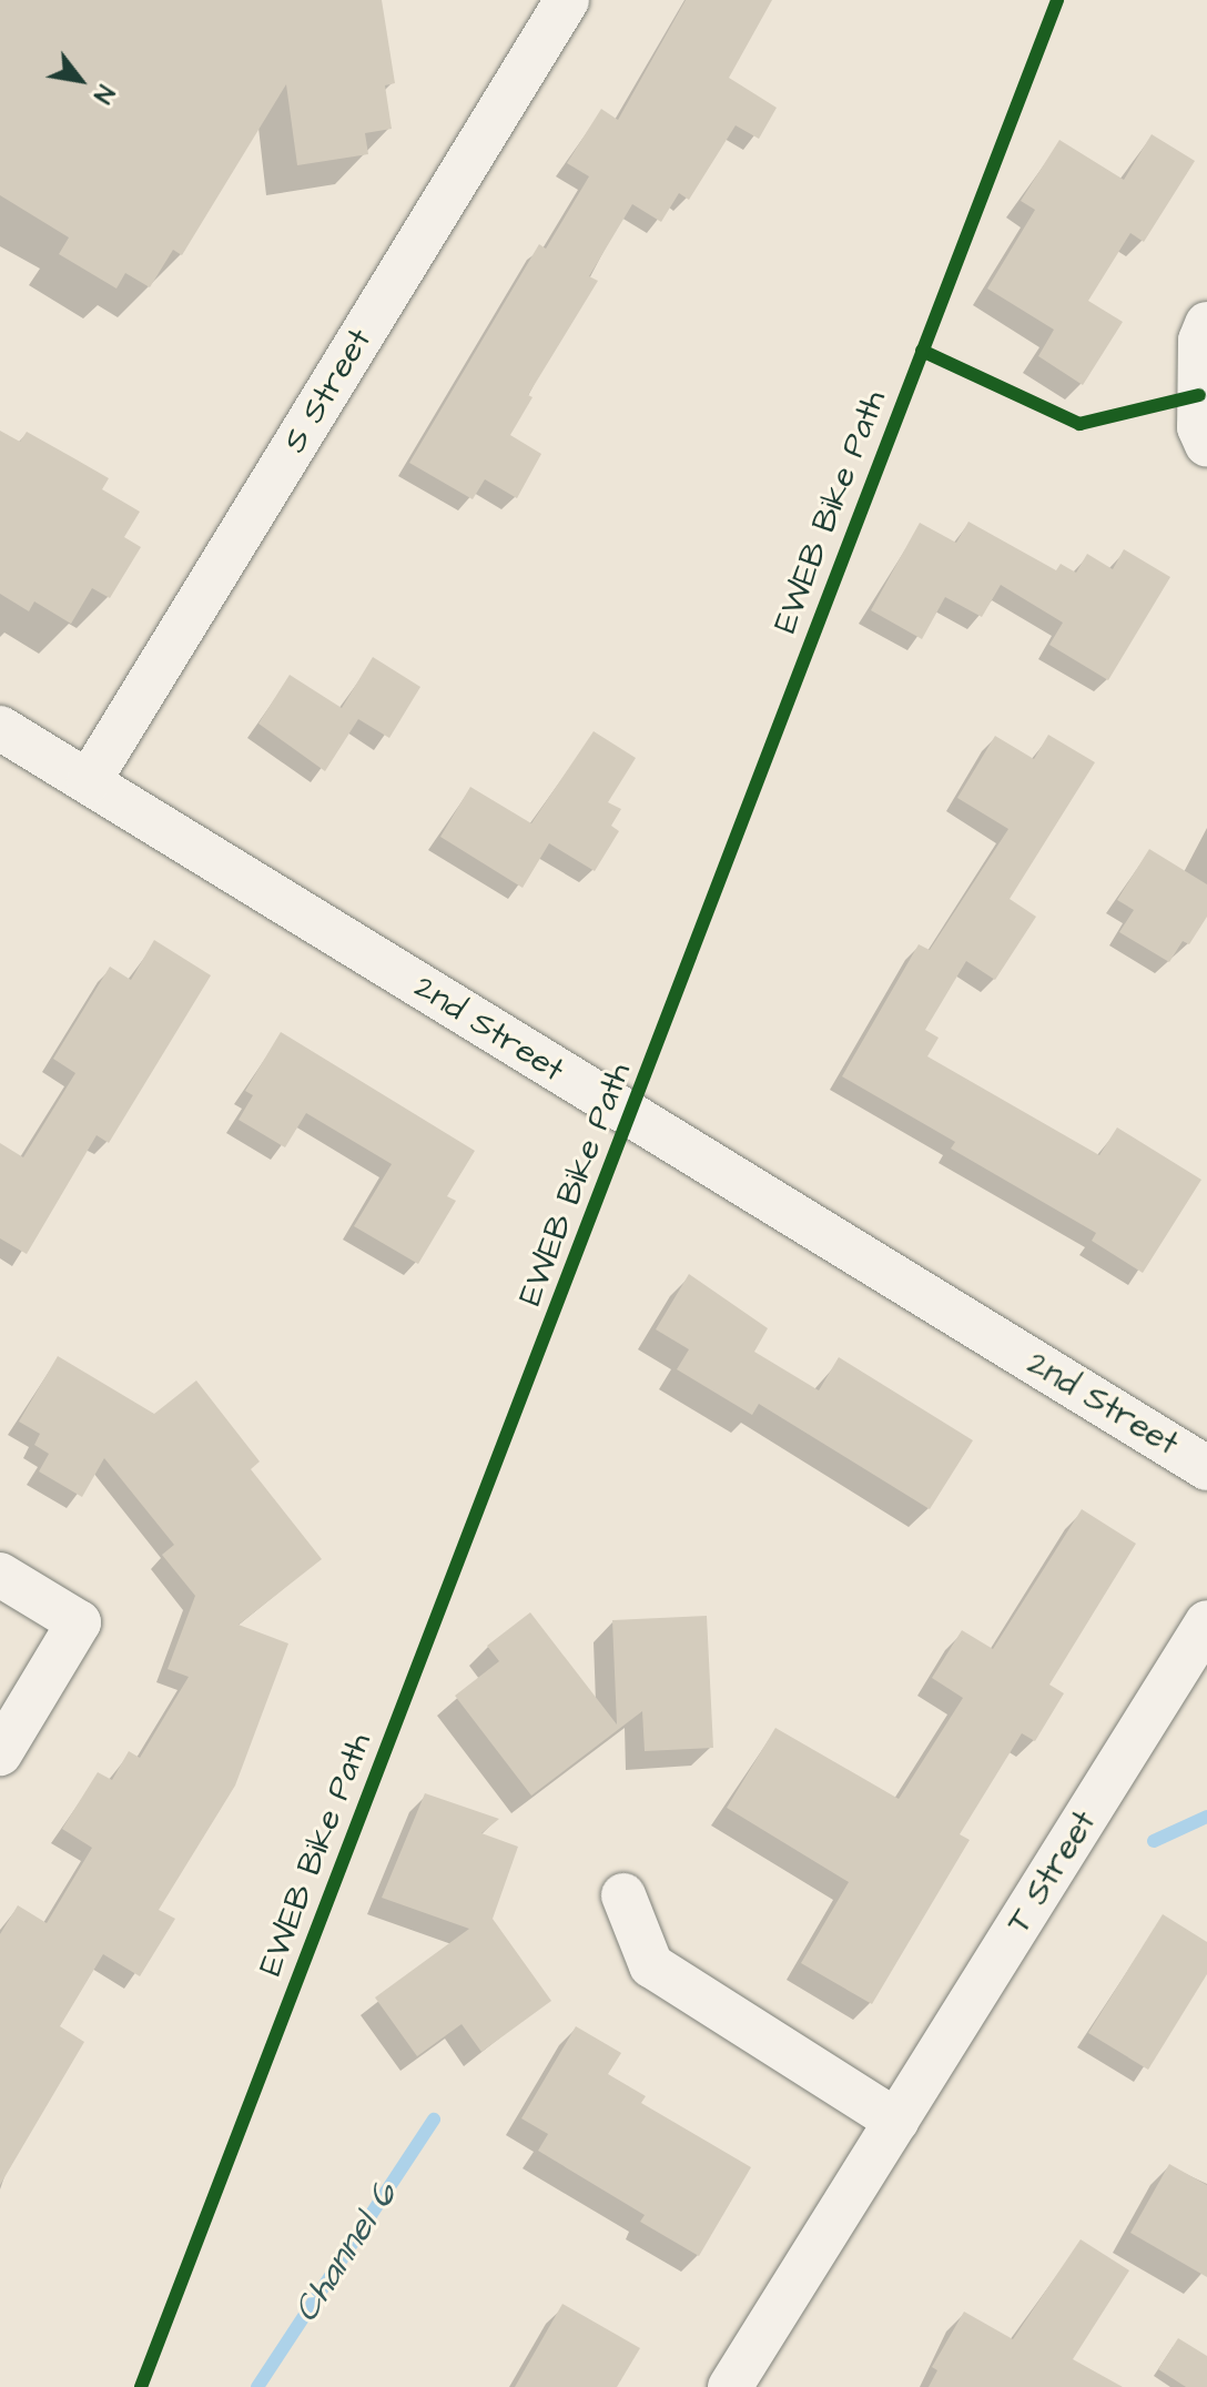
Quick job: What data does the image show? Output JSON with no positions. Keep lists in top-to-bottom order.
{
  "streets": {
    "street": ["S Street", "2nd Street", "T Street"],
    "cycle path": ["EWEB Bike Path"]
  },
  "crossings": [
    ["S Street", "2nd Street"]
  ],
  "water": ["Channel 6"],
  "north": "bottom right"
}
